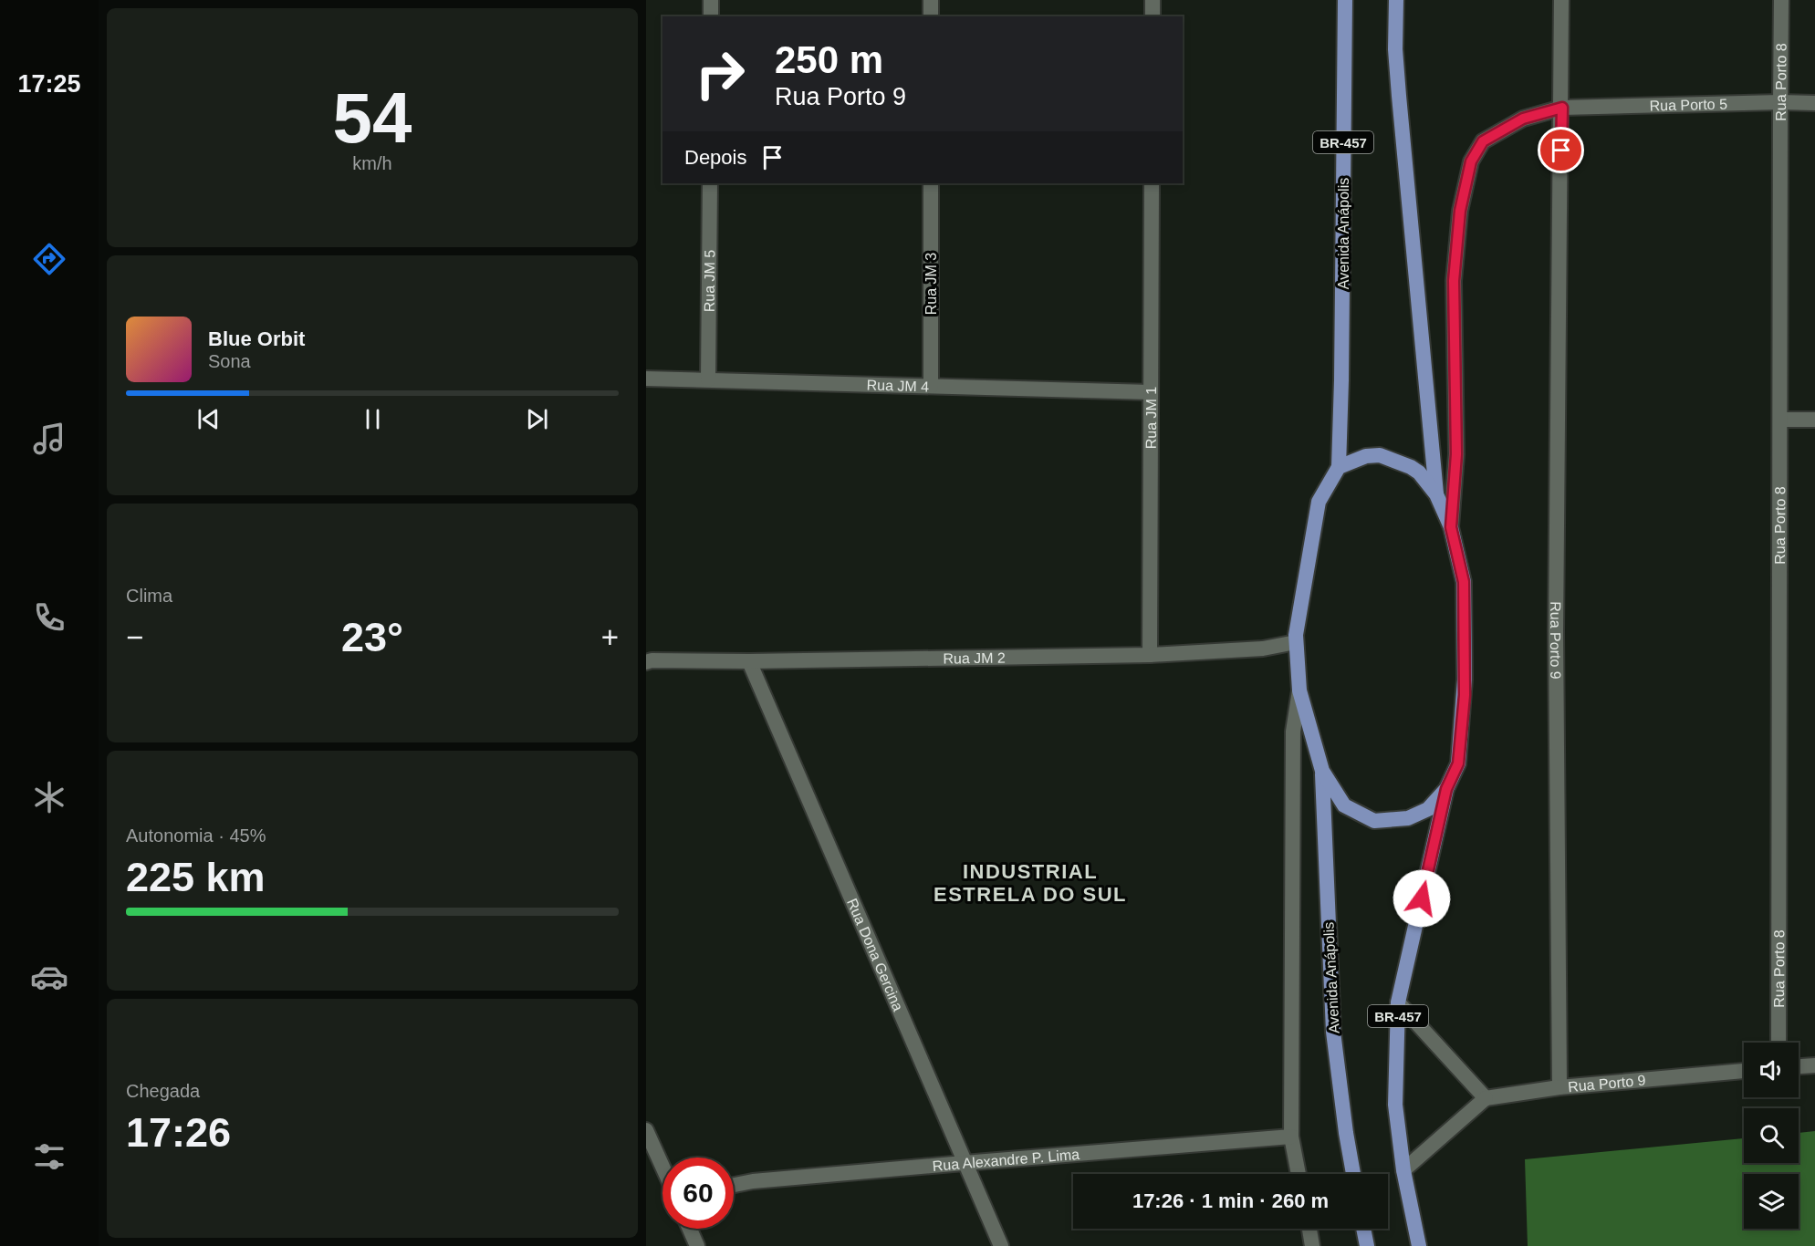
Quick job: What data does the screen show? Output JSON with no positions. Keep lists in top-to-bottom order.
{
  "streets": {
    "main road": ["BR-457", "Avenida Anápolis"],
    "street": [
      "Rua Porto 8",
      "Rua Porto 5",
      "Rua JM 5",
      "Rua JM 3",
      "Rua JM 4",
      "Rua JM 1",
      "Rua Porto 9",
      "Rua JM 2",
      "Rua Dona Gercina",
      "Rua Alexandre P. Lima"
    ]
  },
  "crossings": [
    ["Rua Porto 8", "Rua Porto 5"],
    ["Rua Porto 5", "BR-457"],
    ["Rua Porto 5", "Rua Porto 9"],
    ["BR-457", "Avenida Anápolis"],
    ["BR-457", "Rua JM 2"],
    ["Rua JM 5", "Rua JM 4"],
    ["Rua JM 3", "Rua JM 4"],
    ["Rua JM 4", "Rua JM 1"],
    ["Rua JM 1", "Rua JM 2"],
    ["Rua JM 2", "Rua Dona Gercina"],
    ["Rua Dona Gercina", "Rua Alexandre P. Lima"]
  ],
  "districts": ["INDUSTRIAL ESTRELA DO SUL"],
  "page": {
    "tabs": "17:25",
    "tile": [
      ["54", "km/h"],
      "Clima",
      ["Autonomia · 45%", "225 km"],
      ["Chegada", "17:26"]
    ],
    "turn": ["250 m", "Rua Porto 9"],
    "then": "Depois",
    "song": ["Blue Orbit", "Sona"],
    "heat": ["−", "23°", "+"],
    "limit": "60",
    "trip": "17:26 · 1 min · 260 m"
  }
}
